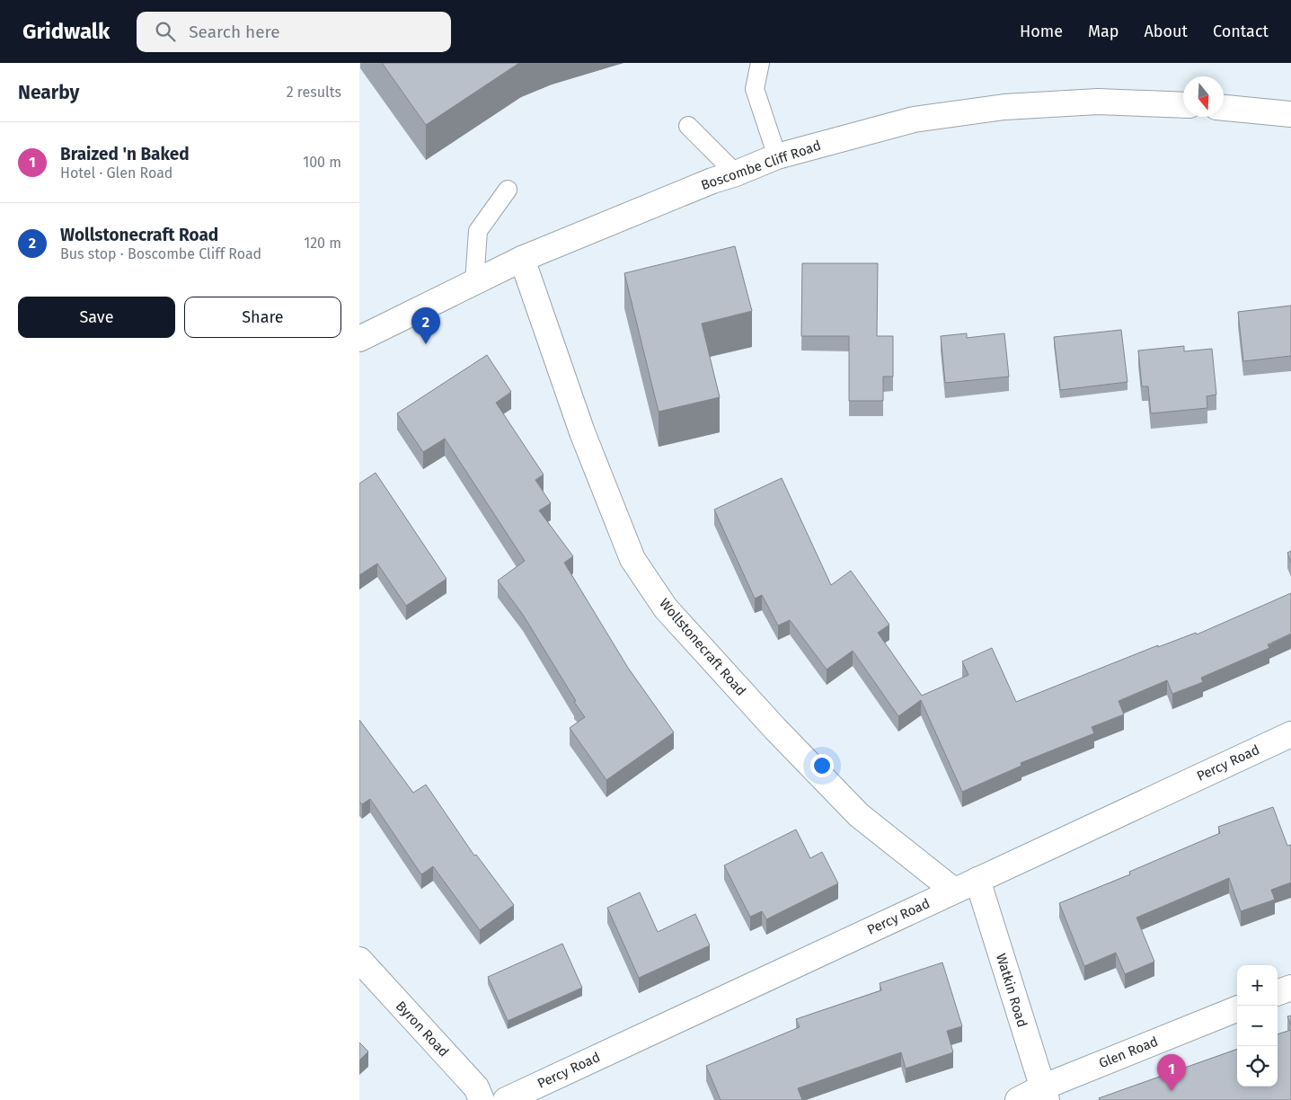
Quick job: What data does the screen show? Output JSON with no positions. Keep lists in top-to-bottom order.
{
  "streets": {
    "street": [
      "Boscombe Cliff Road",
      "Wollstonecraft Road",
      "Percy Road",
      "Watkin Road",
      "Byron Road",
      "Glen Road"
    ]
  },
  "crossings": [
    ["Boscombe Cliff Road", "Wollstonecraft Road"],
    ["Wollstonecraft Road", "Percy Road"],
    ["Percy Road", "Watkin Road"],
    ["Watkin Road", "Glen Road"]
  ],
  "north": "bottom",
  "page": {
    "header": "Gridwalk",
    "search": "Search here",
    "nav": [
      "Home",
      "Map",
      "About",
      "Contact"
    ],
    "heading": ["Nearby", "2 results"],
    "list": [
      {
        "mark": "1",
        "name": "Braized 'n Baked",
        "note": "Hotel · Glen Road",
        "value": "100 m"
      },
      {
        "mark": "2",
        "name": "Wollstonecraft Road",
        "note": "Bus stop · Boscombe Cliff Road",
        "value": "120 m"
      }
    ],
    "buttons": ["Save", "Share"],
    "pins": ["2", "1"],
    "map_buttons": ["+", "−"]
  }
}
